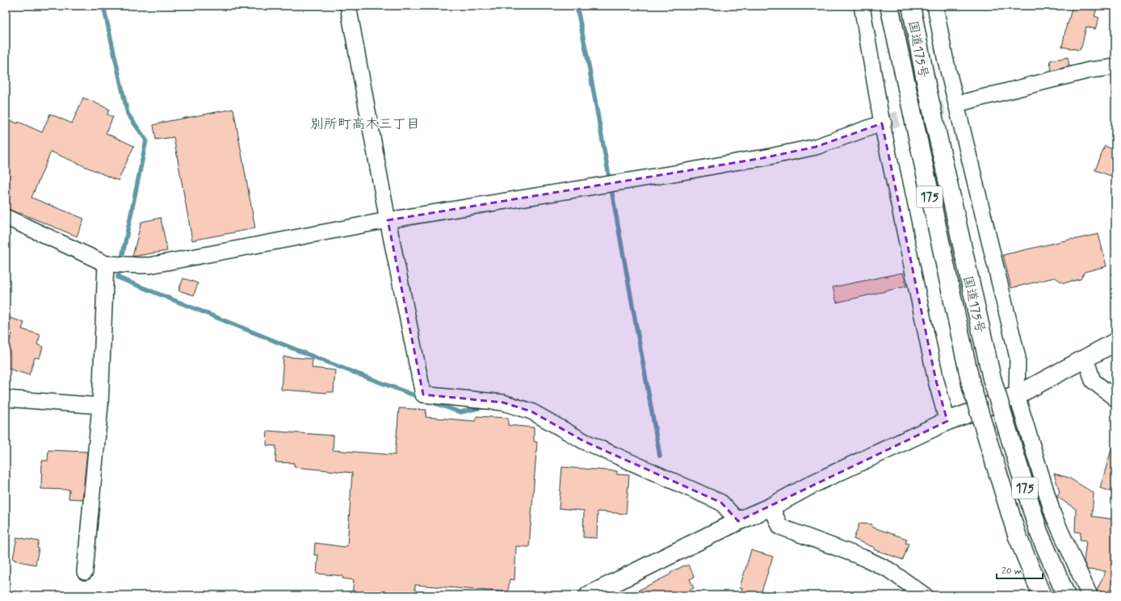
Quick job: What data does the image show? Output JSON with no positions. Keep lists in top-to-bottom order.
{
  "streets": {
    "main road": ["国道175号", "175"]
  },
  "districts": ["別所町高木三丁目"],
  "scale_bar": "20 m"
}
